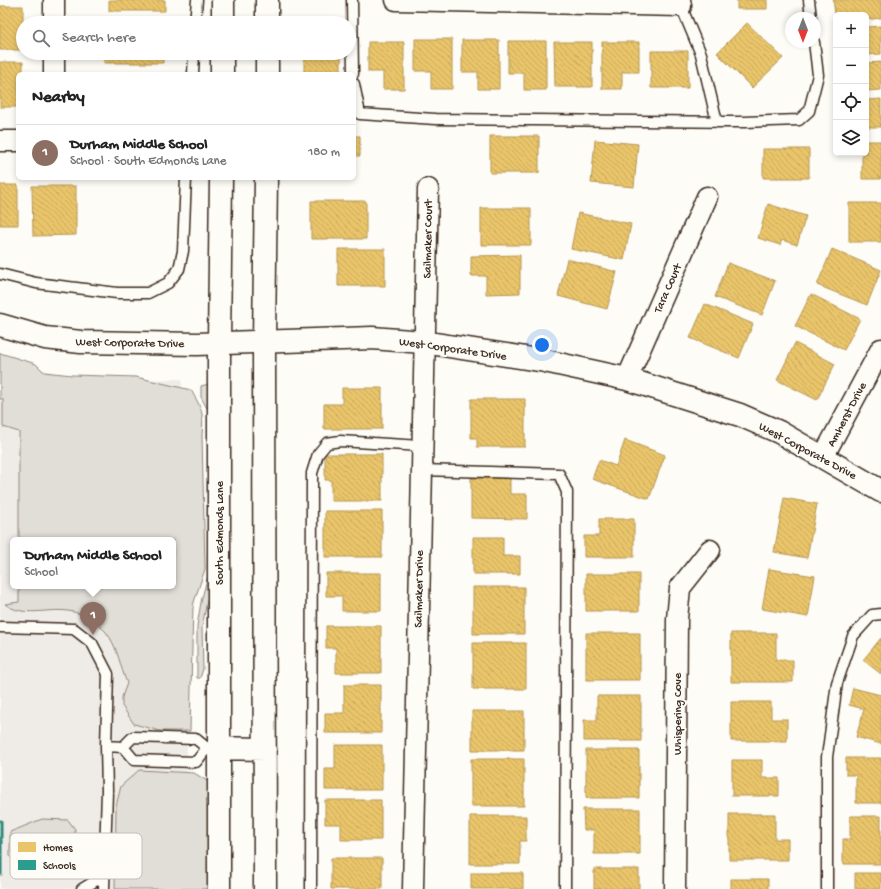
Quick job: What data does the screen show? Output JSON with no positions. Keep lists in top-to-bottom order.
{
  "streets": {
    "main road": ["West Corporate Drive", "South Edmonds Lane"],
    "street": [
      "Sailmaker Court",
      "Tara Court",
      "Amherst Drive",
      "Sailmaker Drive",
      "Whispering Cove"
    ]
  },
  "crossings": [
    ["Sailmaker Court", "Sailmaker Drive"],
    ["Tara Court", "West Corporate Drive"],
    ["West Corporate Drive", "Amherst Drive"],
    ["West Corporate Drive", "South Edmonds Lane"],
    ["West Corporate Drive", "Sailmaker Drive"]
  ],
  "legend": ["Homes", "Schools"],
  "north": "bottom",
  "page": {
    "map_buttons": ["+", "−"],
    "search": "Search here",
    "heading": "Nearby",
    "list": [
      {
        "mark": "1",
        "name": "Durham Middle School",
        "note": "School · South Edmonds Lane",
        "value": "180 m"
      }
    ],
    "popup": ["Durham Middle School", "School"],
    "pins": "1"
  }
}
